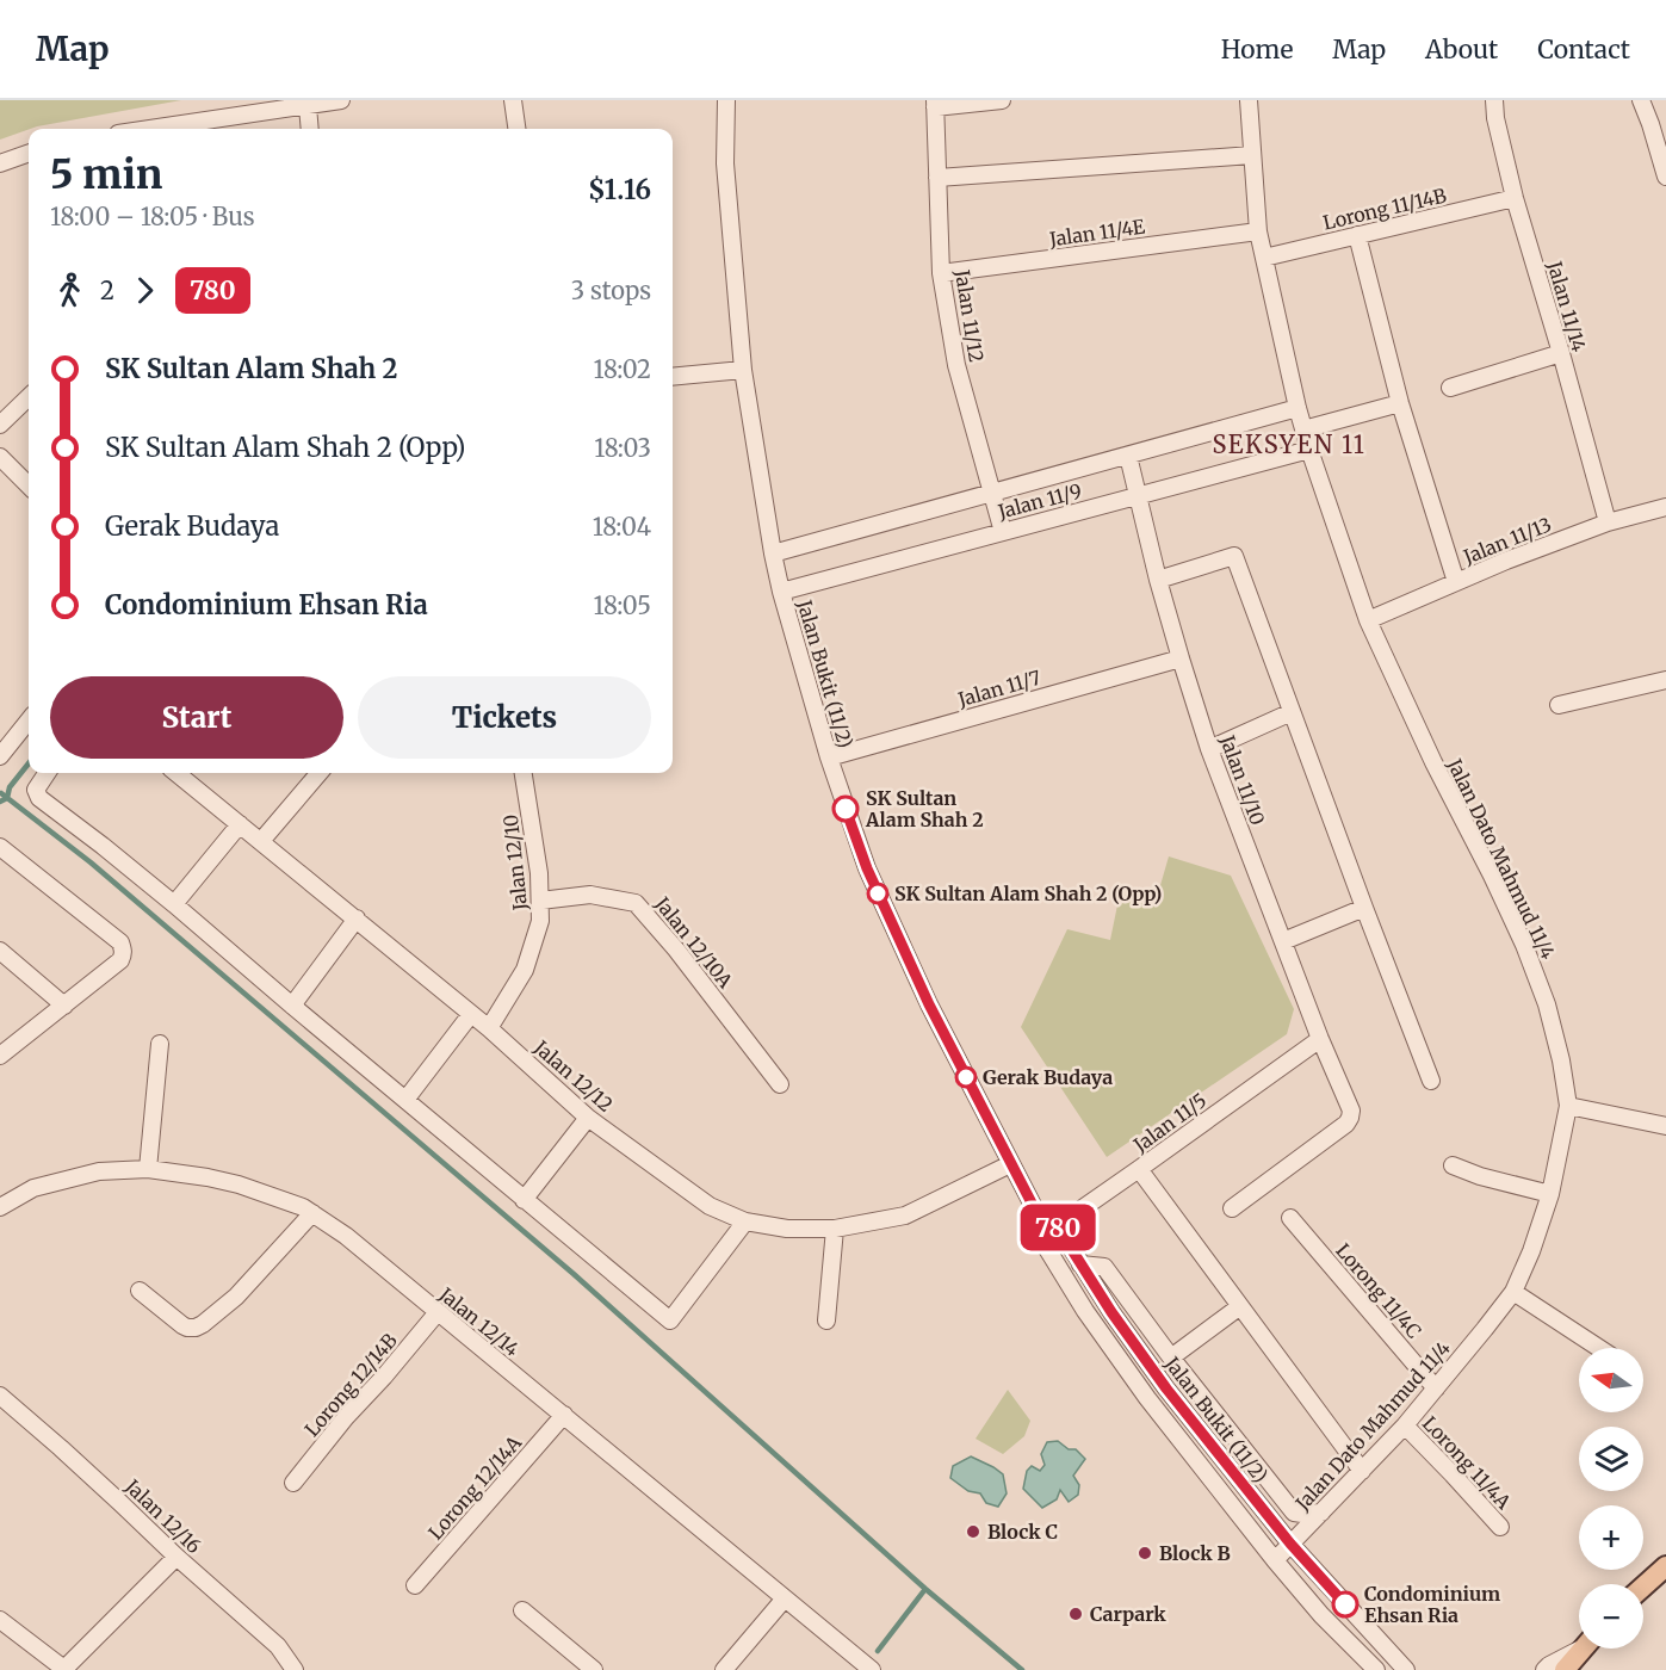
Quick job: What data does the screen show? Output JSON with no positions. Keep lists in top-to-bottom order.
{
  "streets": {
    "street": [
      "Lorong 11/14B",
      "Jalan 11/4E",
      "Jalan 11/14",
      "Jalan 11/12",
      "Jalan 11/9",
      "Jalan 11/13",
      "Jalan Bukit (11/2)",
      "Jalan 11/7",
      "Jalan 11/10",
      "Jalan Dato Mahmud 11/4",
      "Jalan 12/10",
      "Jalan 12/10A",
      "Jalan 12/12",
      "Jalan 11/5",
      "Lorong 11/4C",
      "Jalan 12/14",
      "Lorong 12/14B",
      "Lorong 11/4A",
      "Lorong 12/14A",
      "Jalan 12/16"
    ]
  },
  "crossings": [
    ["Lorong 11/14B", "Jalan 11/14"],
    ["Lorong 11/14B", "Jalan Dato Mahmud 11/4"],
    ["Jalan 11/4E", "Jalan 11/12"],
    ["Jalan 11/4E", "Jalan Dato Mahmud 11/4"],
    ["Jalan 11/14", "Jalan 11/13"],
    ["Jalan 11/12", "Jalan 11/9"],
    ["Jalan 11/9", "Jalan Bukit (11/2)"],
    ["Jalan 11/9", "Jalan 11/10"],
    ["Jalan 11/9", "Jalan Dato Mahmud 11/4"],
    ["Jalan 11/13", "Jalan Dato Mahmud 11/4"],
    ["Jalan Bukit (11/2)", "Jalan 11/7"],
    ["Jalan Bukit (11/2)", "Jalan Dato Mahmud 11/4"],
    ["Jalan Bukit (11/2)", "Jalan 12/12"],
    ["Jalan Bukit (11/2)", "Jalan 11/5"],
    ["Jalan 11/7", "Jalan 11/10"],
    ["Jalan 11/10", "Jalan 11/5"],
    ["Jalan Dato Mahmud 11/4", "Lorong 11/4C"],
    ["Jalan Dato Mahmud 11/4", "Lorong 11/4A"],
    ["Jalan 12/10", "Jalan 12/10A"],
    ["Jalan 12/10", "Jalan 12/12"],
    ["Jalan 12/14", "Lorong 12/14B"],
    ["Jalan 12/14", "Lorong 12/14A"]
  ],
  "districts": ["SEKSYEN 11"],
  "places": [
    "SK Sultan Alam Shah 2",
    "SK Sultan Alam Shah 2 (Opp)",
    "Gerak Budaya",
    "Block C",
    "Block B",
    "Condominium Ehsan Ria",
    "Carpark"
  ],
  "lines": ["bus line 780"],
  "north": "left",
  "page": {
    "header": "Map",
    "nav": [
      "Home",
      "Map",
      "About",
      "Contact"
    ],
    "on_map": "780",
    "heading": ["5 min", "18:00 – 18:05 · Bus", "$1.16"],
    "legs": ["2", "780", "3 stops"],
    "list": [
      {
        "name": "SK Sultan Alam Shah 2",
        "value": "18:02"
      },
      {
        "name": "SK Sultan Alam Shah 2 (Opp)",
        "value": "18:03"
      },
      {
        "name": "Gerak Budaya",
        "value": "18:04"
      },
      {
        "name": "Condominium Ehsan Ria",
        "value": "18:05"
      }
    ],
    "buttons": ["Start", "Tickets"],
    "map_buttons": ["+", "−"]
  }
}
